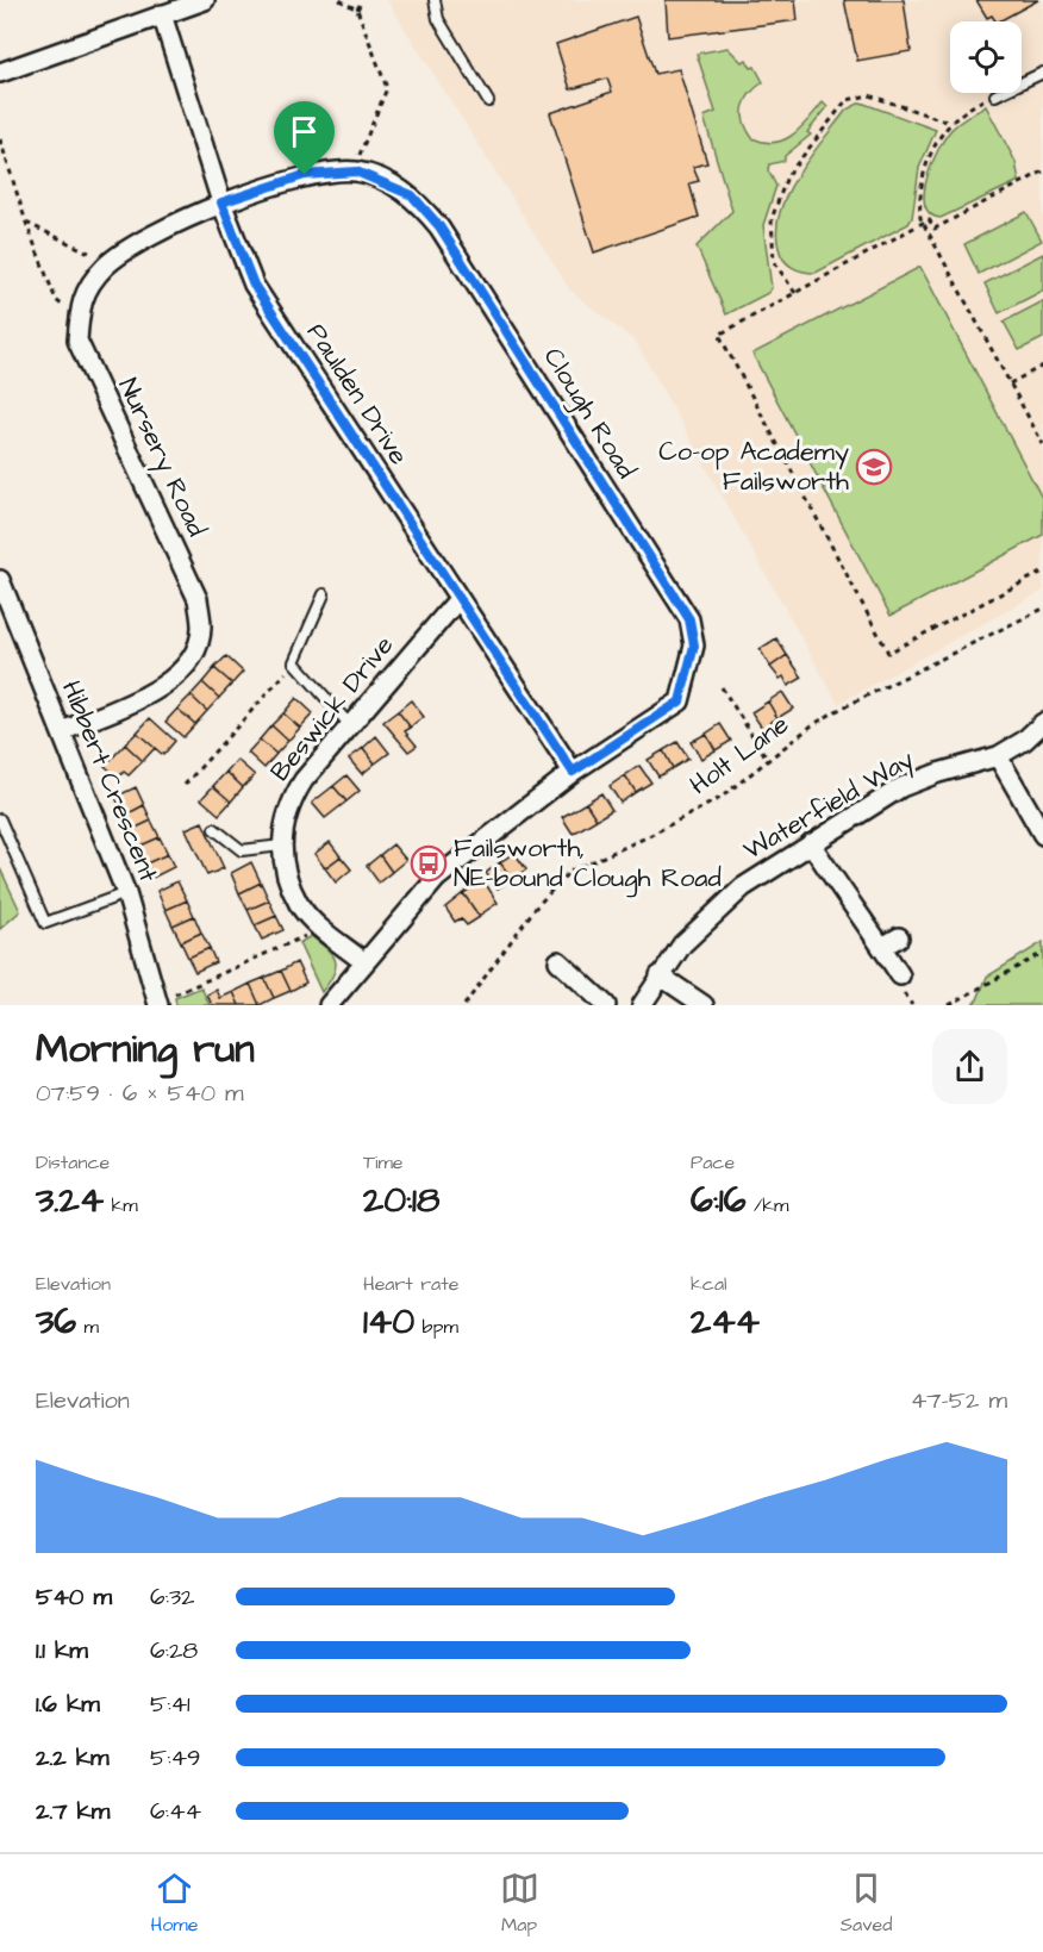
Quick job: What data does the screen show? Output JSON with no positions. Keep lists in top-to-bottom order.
{
  "streets": {
    "street": [
      "Paulden Drive",
      "Clough Road",
      "Nursery Road",
      "Beswick Drive",
      "Hibbert Crescent",
      "Waterfield Way"
    ],
    "path": ["Holt Lane"]
  },
  "crossings": [
    ["Paulden Drive", "Clough Road"],
    ["Paulden Drive", "Nursery Road"],
    ["Paulden Drive", "Beswick Drive"],
    ["Clough Road", "Nursery Road"],
    ["Clough Road", "Beswick Drive"],
    ["Nursery Road", "Hibbert Crescent"]
  ],
  "places": {
    "school or university": ["Co-op Academy Failsworth"],
    "bus stop": ["Failsworth, NE-bound Clough Road"]
  },
  "page": {
    "heading": ["Morning run", "07:59 · 6 × 540 m"],
    "stats": [
      ["Distance", "3.24 km"],
      ["Time", "20:18"],
      ["Pace", "6:16 /km"],
      ["Elevation", "36 m"],
      ["Heart rate", "140 bpm"],
      ["kcal", "244"]
    ],
    "chart": ["Elevation", "47–52 m"],
    "list": [
      {
        "name": "540 m",
        "note": "6:32"
      },
      {
        "name": "1.1 km",
        "note": "6:28"
      },
      {
        "name": "1.6 km",
        "note": "5:41"
      },
      {
        "name": "2.2 km",
        "note": "5:49"
      },
      {
        "name": "2.7 km",
        "note": "6:44"
      }
    ],
    "tabs": ["Home", "Map", "Saved"]
  }
}
